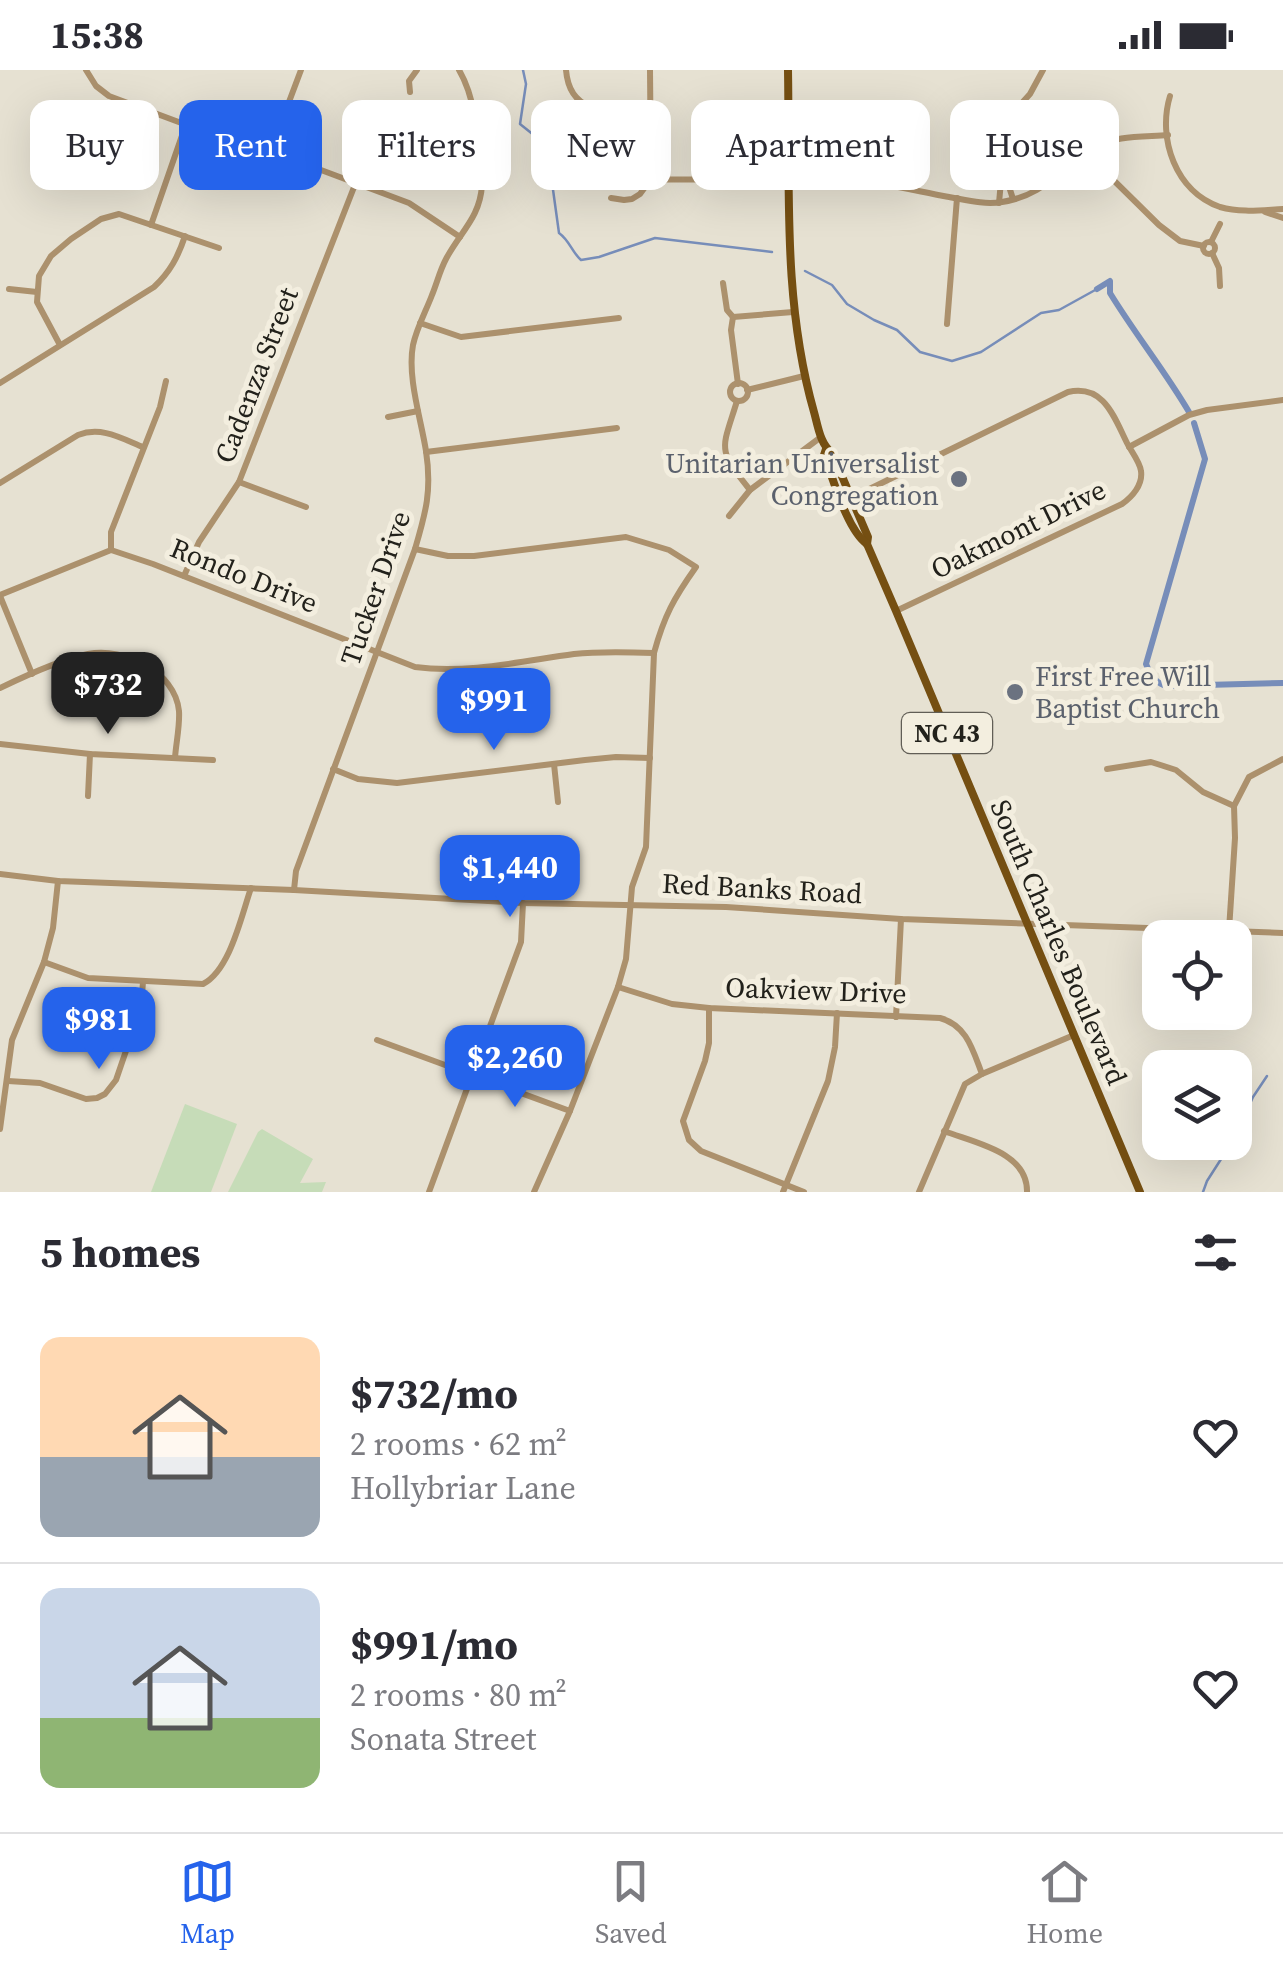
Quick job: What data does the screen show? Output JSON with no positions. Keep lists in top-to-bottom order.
{
  "streets": {
    "main road": ["NC 43", "South Charles Boulevard"],
    "street": [
      "Cadenza Street",
      "Oakmont Drive",
      "Rondo Drive",
      "Tucker Drive",
      "Red Banks Road",
      "Oakview Drive"
    ]
  },
  "crossings": [
    ["Cadenza Street", "Rondo Drive"],
    ["Oakmont Drive", "South Charles Boulevard"],
    ["Rondo Drive", "Tucker Drive"],
    ["Tucker Drive", "Red Banks Road"],
    ["Red Banks Road", "South Charles Boulevard"]
  ],
  "places": ["Unitarian Universalist Congregation", "First Free Will Baptist Church"],
  "page": {
    "status": "15:38",
    "chip": [
      "Buy",
      "Rent",
      "Filters",
      "New",
      "Apartment",
      "House"
    ],
    "price": [
      "$732",
      "$991",
      "$1,440",
      "$981",
      "$2,260"
    ],
    "heading": "5 homes",
    "list": [
      {
        "name": "$732/mo",
        "note": "2 rooms · 62 m² · Hollybriar Lane"
      },
      {
        "name": "$991/mo",
        "note": "2 rooms · 80 m² · Sonata Street"
      }
    ],
    "tabs": ["Map", "Saved", "Home"]
  }
}
